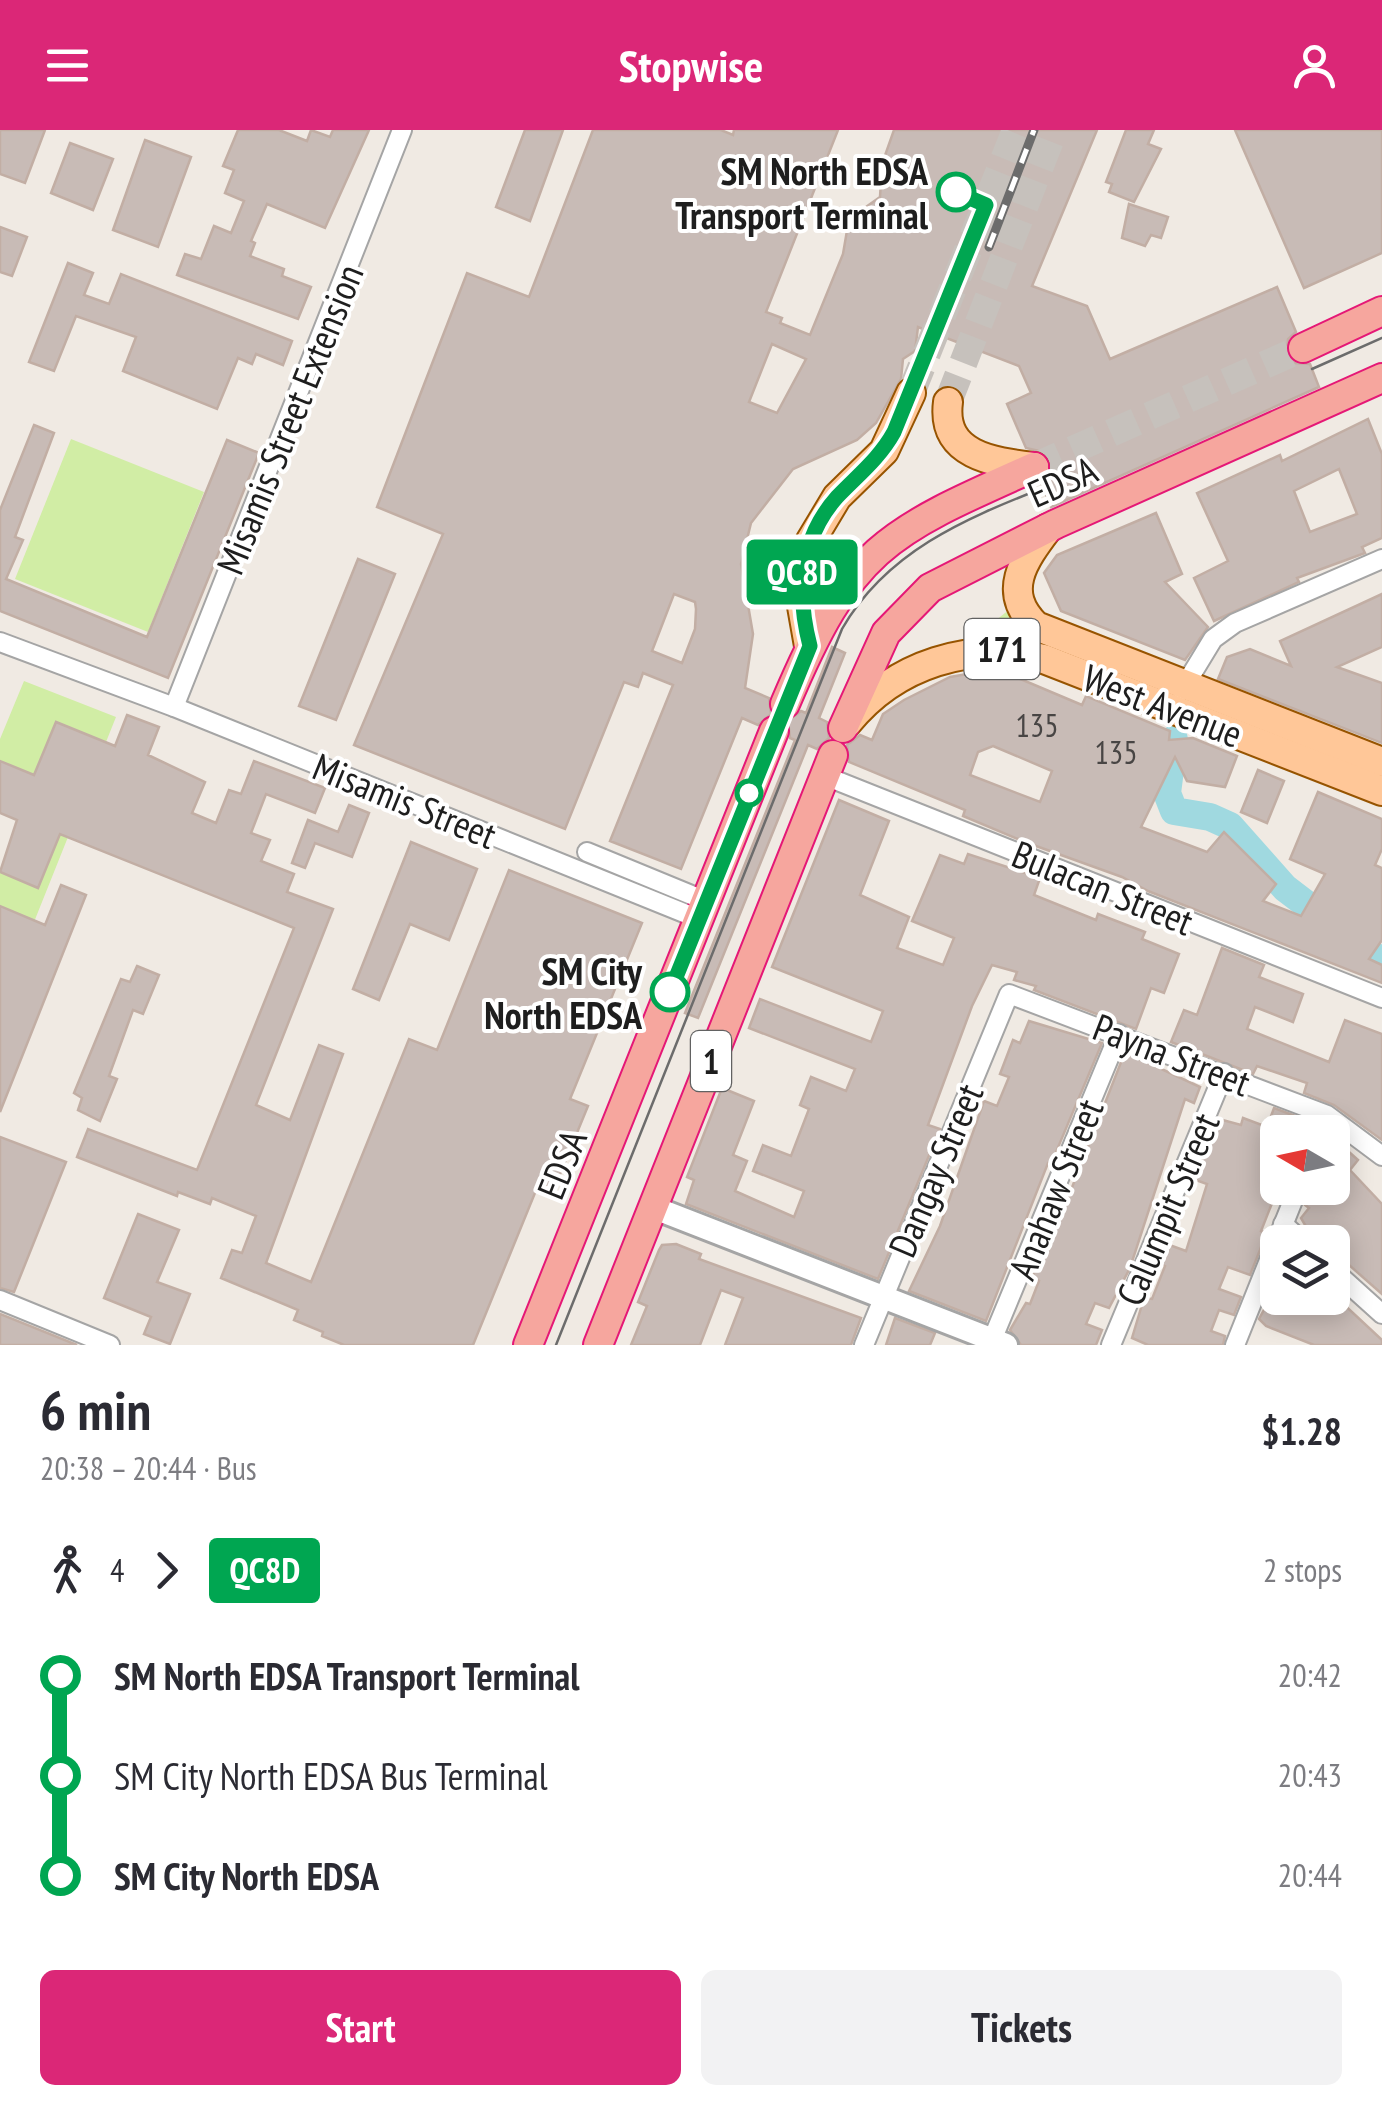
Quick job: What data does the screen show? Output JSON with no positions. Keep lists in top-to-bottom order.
{
  "streets": {
    "highway": ["EDSA", "1"],
    "main road": ["171", "West Avenue"],
    "street": [
      "Misamis Street Extension",
      "Misamis Street",
      "Bulacan Street",
      "Payna Street",
      "Dangay Street",
      "Anahaw Street",
      "Calumpit Street"
    ]
  },
  "crossings": [
    ["Misamis Street Extension", "Misamis Street"],
    ["EDSA", "West Avenue"],
    ["EDSA", "Misamis Street"],
    ["Bulacan Street", "1"],
    ["Payna Street", "Dangay Street"],
    ["Payna Street", "Anahaw Street"],
    ["Payna Street", "Calumpit Street"]
  ],
  "places": ["SM North EDSA Transport Terminal", "SM City North EDSA"],
  "lines": ["bus line QC8D"],
  "house_numbers": ["135", "135"],
  "north": "left",
  "page": {
    "header": "Stopwise",
    "on_map": "QC8D",
    "heading": ["6 min", "20:38 – 20:44 · Bus", "$1.28"],
    "legs": ["4", "QC8D", "2 stops"],
    "list": [
      {
        "name": "SM North EDSA Transport Terminal",
        "value": "20:42"
      },
      {
        "name": "SM City North EDSA Bus Terminal",
        "value": "20:43"
      },
      {
        "name": "SM City North EDSA",
        "value": "20:44"
      }
    ],
    "buttons": ["Start", "Tickets"]
  }
}
